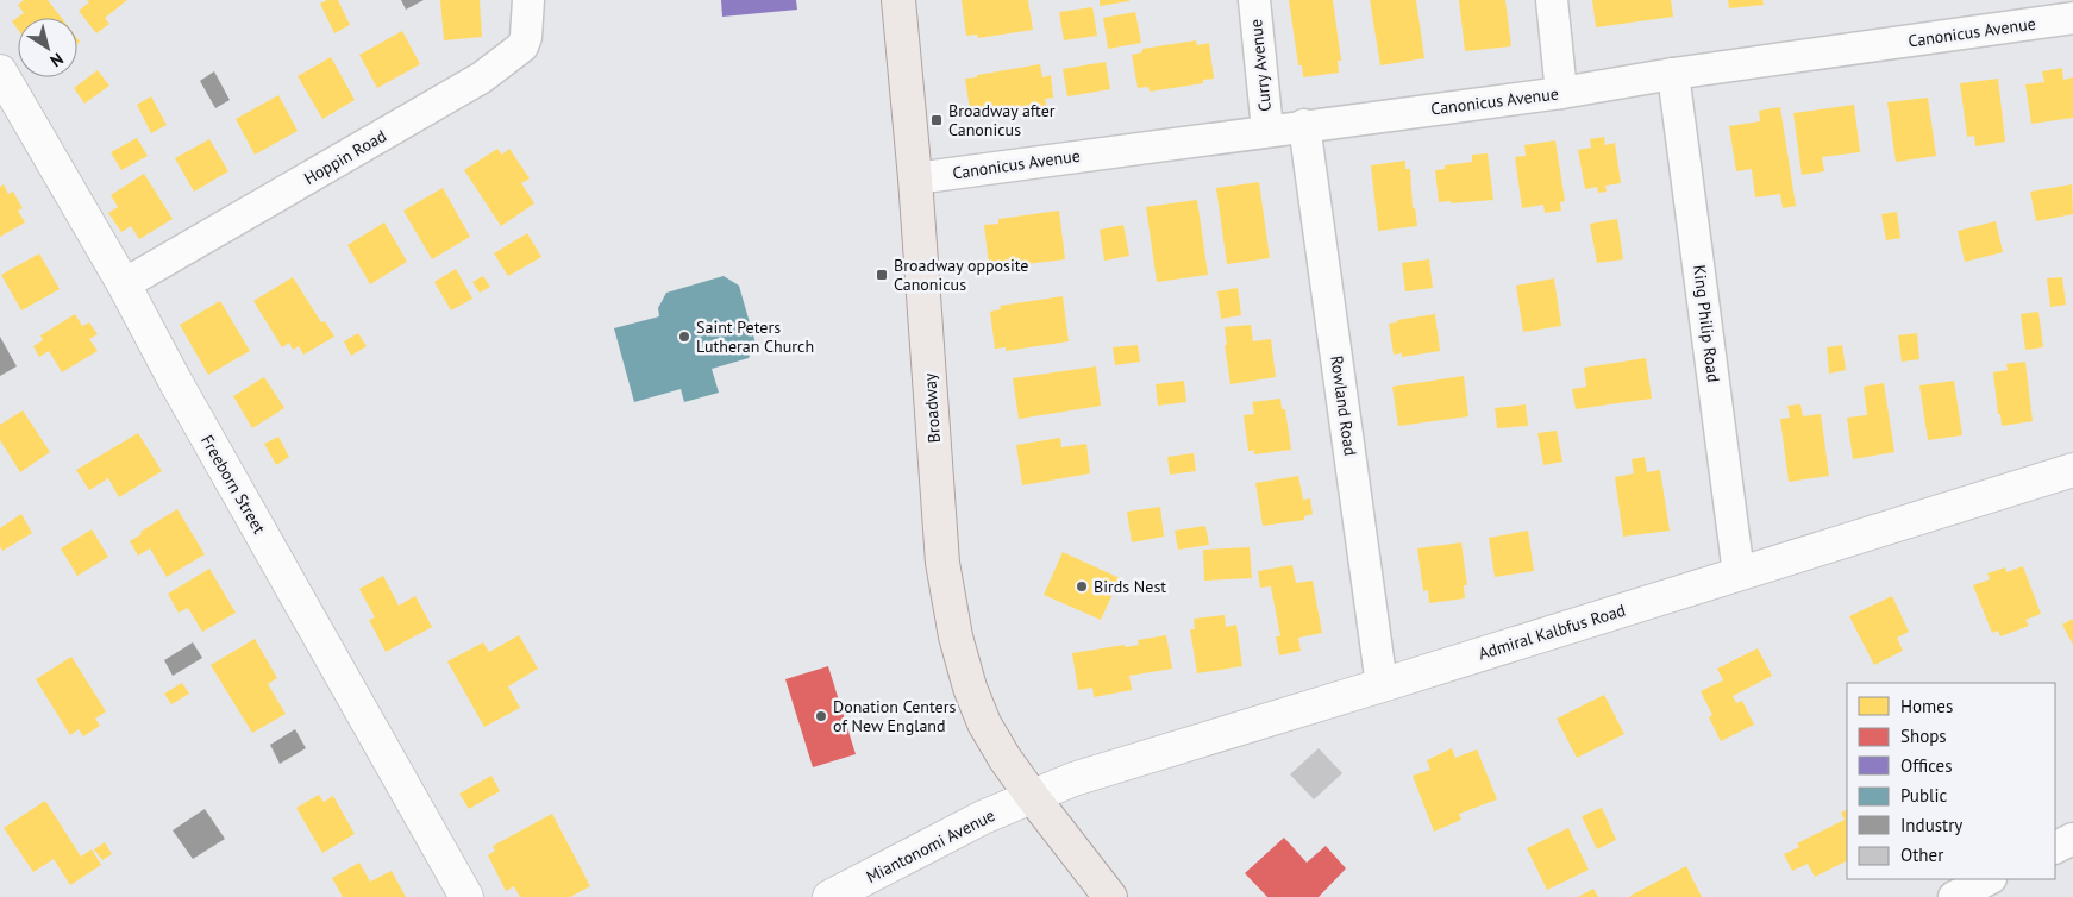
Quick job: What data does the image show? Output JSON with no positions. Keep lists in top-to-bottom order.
{
  "streets": {
    "main road": [
      "Broadway",
      "Freeborn Street",
      "Admiral Kalbfus Road",
      "Miantonomi Avenue"
    ],
    "street": [
      "Canonicus Avenue",
      "Curry Avenue",
      "Hoppin Road",
      "King Philip Road",
      "Rowland Road"
    ]
  },
  "crossings": [
    ["Canonicus Avenue", "Curry Avenue"],
    ["Canonicus Avenue", "King Philip Road"],
    ["Canonicus Avenue", "Rowland Road"],
    ["Canonicus Avenue", "Broadway"],
    ["Hoppin Road", "Freeborn Street"],
    ["King Philip Road", "Admiral Kalbfus Road"],
    ["Rowland Road", "Admiral Kalbfus Road"],
    ["Broadway", "Admiral Kalbfus Road"],
    ["Broadway", "Miantonomi Avenue"],
    ["Admiral Kalbfus Road", "Miantonomi Avenue"]
  ],
  "places": {
    "transit": ["Broadway after Canonicus", "Broadway opposite Canonicus"],
    "other": ["Saint Peters Lutheran Church", "Birds Nest", "Donation Centers of New England"]
  },
  "legend": [
    "Homes",
    "Shops",
    "Offices",
    "Public",
    "Industry",
    "Other"
  ],
  "north": "bottom right"
}
